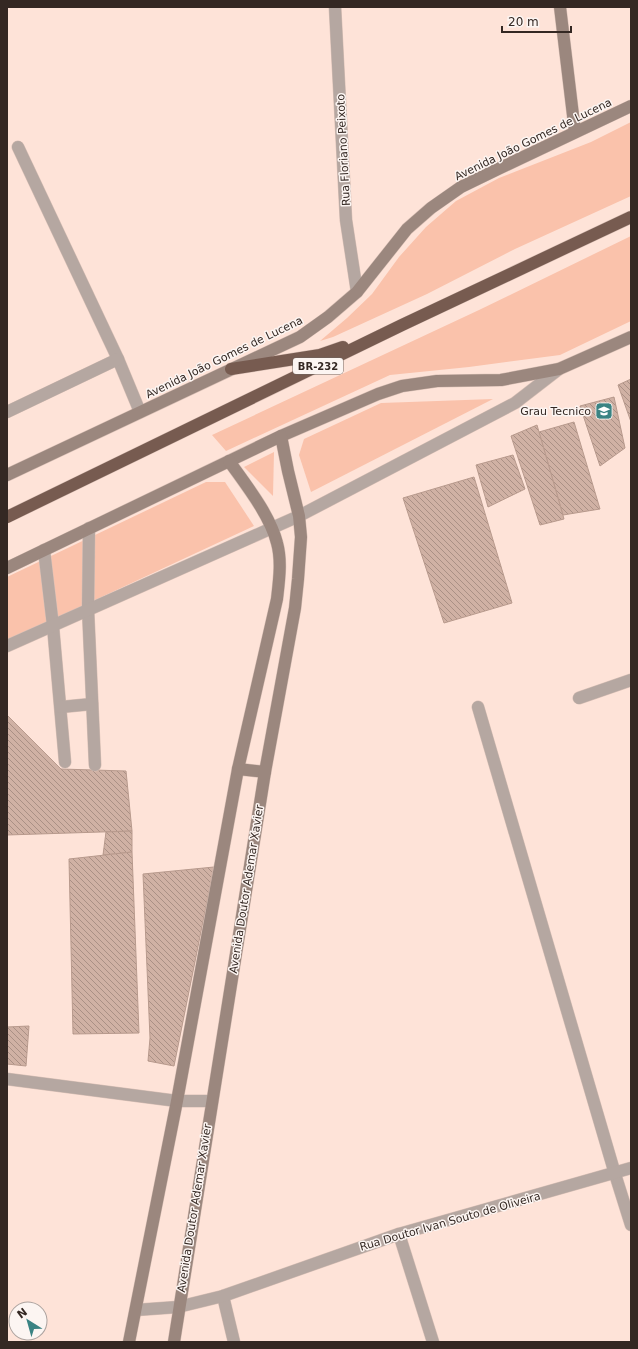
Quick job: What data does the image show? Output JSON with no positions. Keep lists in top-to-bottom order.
{
  "streets": {
    "highway": ["BR-232"],
    "street": [
      "Avenida João Gomes de Lucena",
      "Rua Floriano Peixoto",
      "Avenida Doutor Ademar Xavier",
      "Rua Doutor Ivan Souto de Oliveira"
    ]
  },
  "crossings": [
    ["Avenida João Gomes de Lucena", "Rua Floriano Peixoto"],
    ["Avenida Doutor Ademar Xavier", "Rua Doutor Ivan Souto de Oliveira"]
  ],
  "places": {
    "school or university": ["Grau Tecnico"]
  },
  "scale_bar": "20 m",
  "north": "top left"
}
